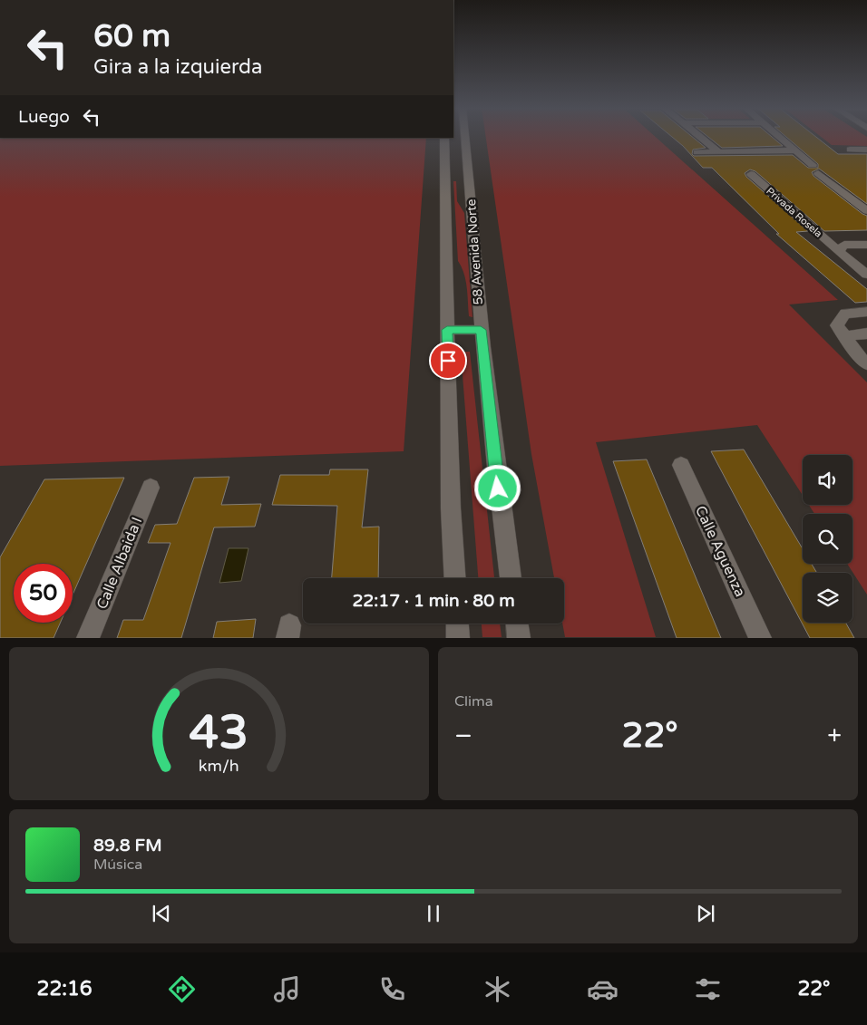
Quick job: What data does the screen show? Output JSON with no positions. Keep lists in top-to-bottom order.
{
  "streets": {
    "street": [
      "Privada Rosela",
      "58 Avenida Norte",
      "Calle Aguenza",
      "Calle Albaida I"
    ]
  },
  "page": {
    "turn": ["60 m", "Gira a la izquierda"],
    "then": "Luego",
    "limit": "50",
    "trip": "22:17 · 1 min · 80 m",
    "tile": "Clima",
    "heat": ["−", "22°", "+"],
    "song": ["89.8 FM", "Música"],
    "tabs": ["22:16", "22°"],
    "gauge": ["43", "km/h"]
  }
}
